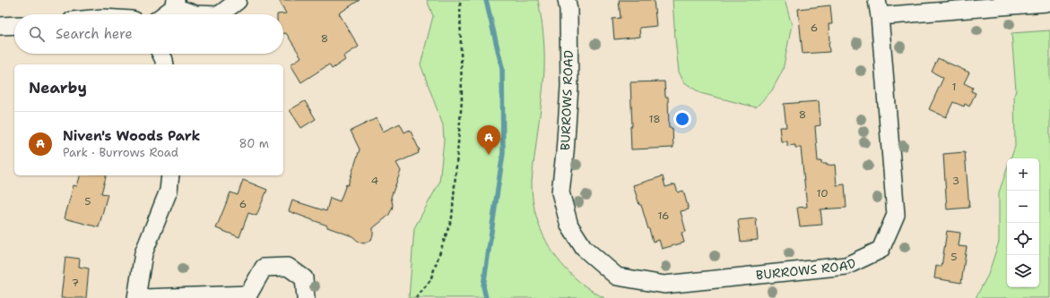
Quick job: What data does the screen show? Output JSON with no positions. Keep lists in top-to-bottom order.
{
  "streets": {
    "street": ["BURROWS ROAD"]
  },
  "house_numbers": [
    "6",
    "8",
    "1",
    "8",
    "18",
    "4",
    "3",
    "10",
    "5",
    "6",
    "16",
    "5",
    "7"
  ],
  "page": {
    "search": "Search here",
    "heading": "Nearby",
    "list": [
      {
        "mark": "A",
        "name": "Niven's Woods Park",
        "note": "Park · Burrows Road",
        "value": "80 m"
      }
    ],
    "pins": "A",
    "map_buttons": ["+", "−"]
  }
}
